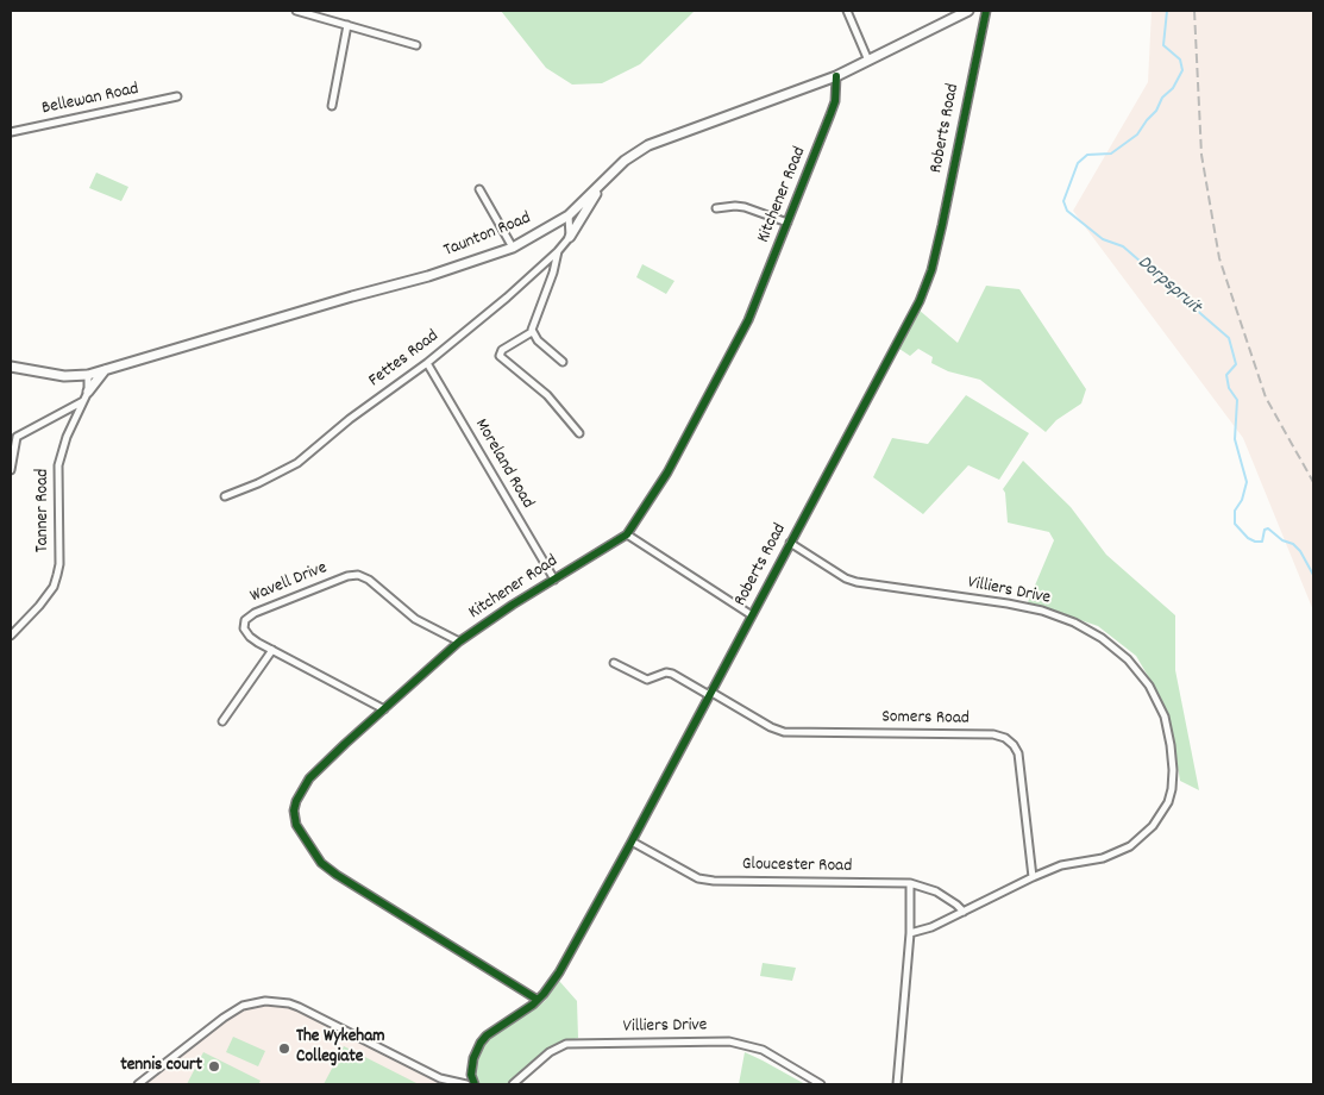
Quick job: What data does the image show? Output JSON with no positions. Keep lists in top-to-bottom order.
{
  "streets": {
    "street": [
      "Bellewan Road",
      "Roberts Road",
      "Kitchener Road",
      "Taunton Road",
      "Fettes Road",
      "Moreland Road",
      "Tanner Road",
      "Wavell Drive",
      "Villiers Drive",
      "Somers Road",
      "Gloucester Road"
    ]
  },
  "crossings": [
    ["Roberts Road", "Kitchener Road"],
    ["Roberts Road", "Villiers Drive"],
    ["Roberts Road", "Somers Road"],
    ["Roberts Road", "Gloucester Road"],
    ["Kitchener Road", "Taunton Road"],
    ["Kitchener Road", "Moreland Road"],
    ["Kitchener Road", "Wavell Drive"],
    ["Taunton Road", "Tanner Road"],
    ["Fettes Road", "Moreland Road"],
    ["Villiers Drive", "Somers Road"],
    ["Villiers Drive", "Gloucester Road"]
  ],
  "water": ["Dorpspruit"],
  "places": ["The Wykeham Collegiate", "tennis court"]
}
